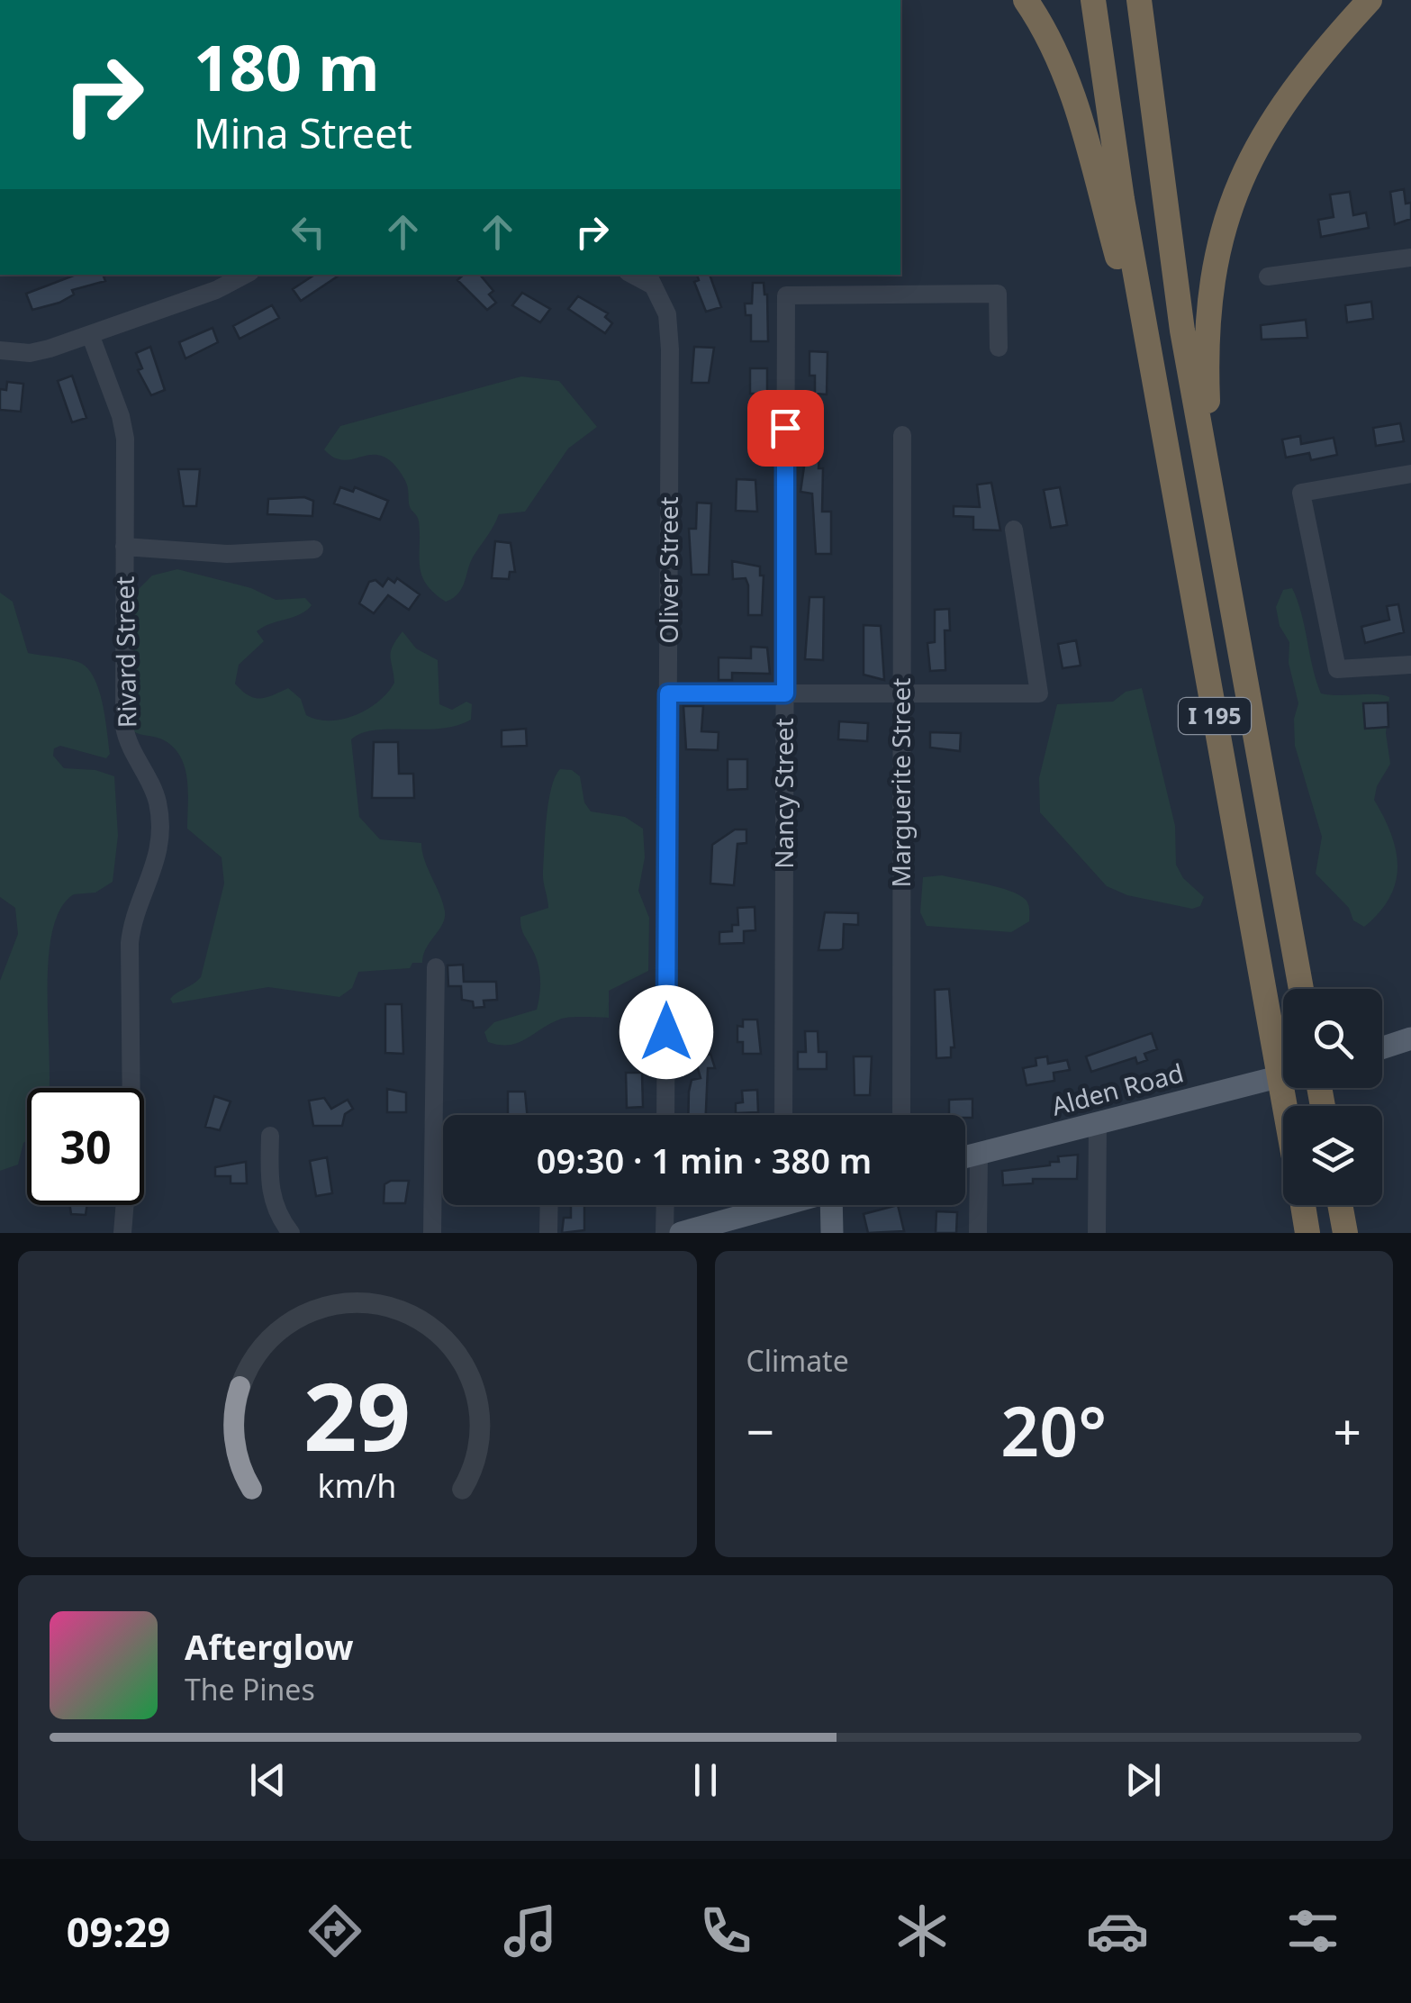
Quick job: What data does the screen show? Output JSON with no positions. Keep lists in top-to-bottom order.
{
  "streets": {
    "highway": ["I 195"],
    "main road": ["Alden Road"],
    "street": [
      "Oliver Street",
      "Rivard Street",
      "Marguerite Street",
      "Nancy Street"
    ]
  },
  "page": {
    "turn": ["180 m", "Mina Street"],
    "limit": "30",
    "trip": "09:30 · 1 min · 380 m",
    "tile": "Climate",
    "heat": ["−", "20°", "+"],
    "song": ["Afterglow", "The Pines"],
    "tabs": "09:29",
    "gauge": ["29", "km/h"]
  }
}
